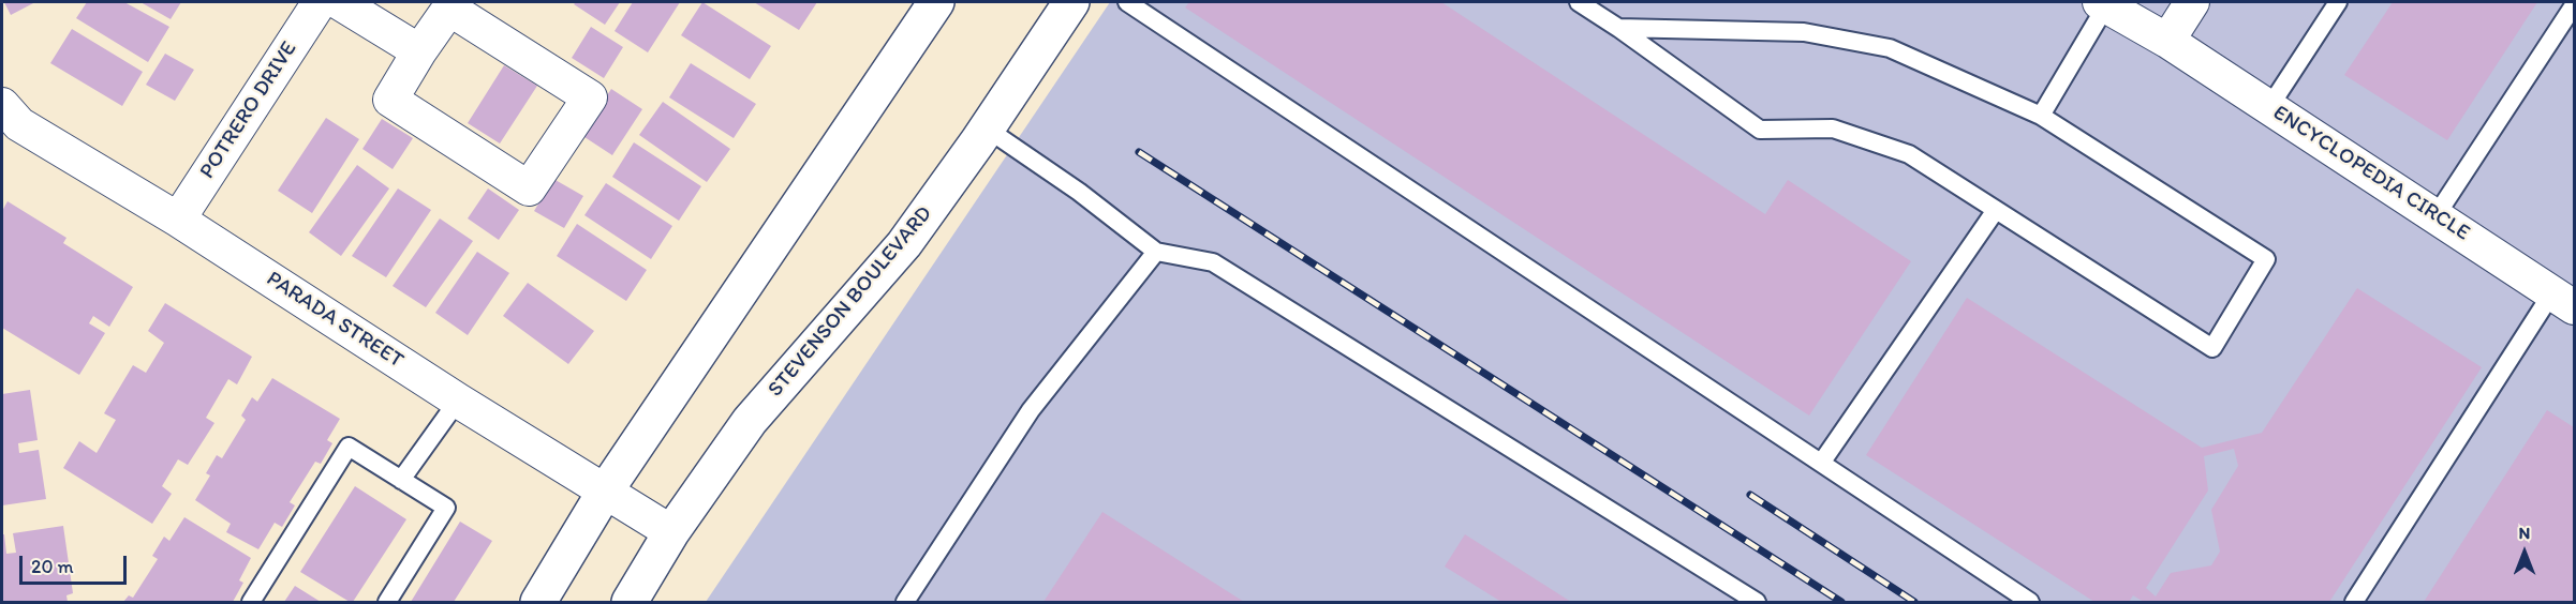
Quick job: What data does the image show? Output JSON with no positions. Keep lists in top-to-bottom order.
{
  "streets": {
    "main road": ["STEVENSON BOULEVARD"],
    "street": ["POTRERO DRIVE", "ENCYCLOPEDIA CIRCLE", "PARADA STREET"]
  },
  "crossings": [
    ["POTRERO DRIVE", "PARADA STREET"],
    ["STEVENSON BOULEVARD", "PARADA STREET"]
  ],
  "scale_bar": "20 m",
  "north": "top"
}
